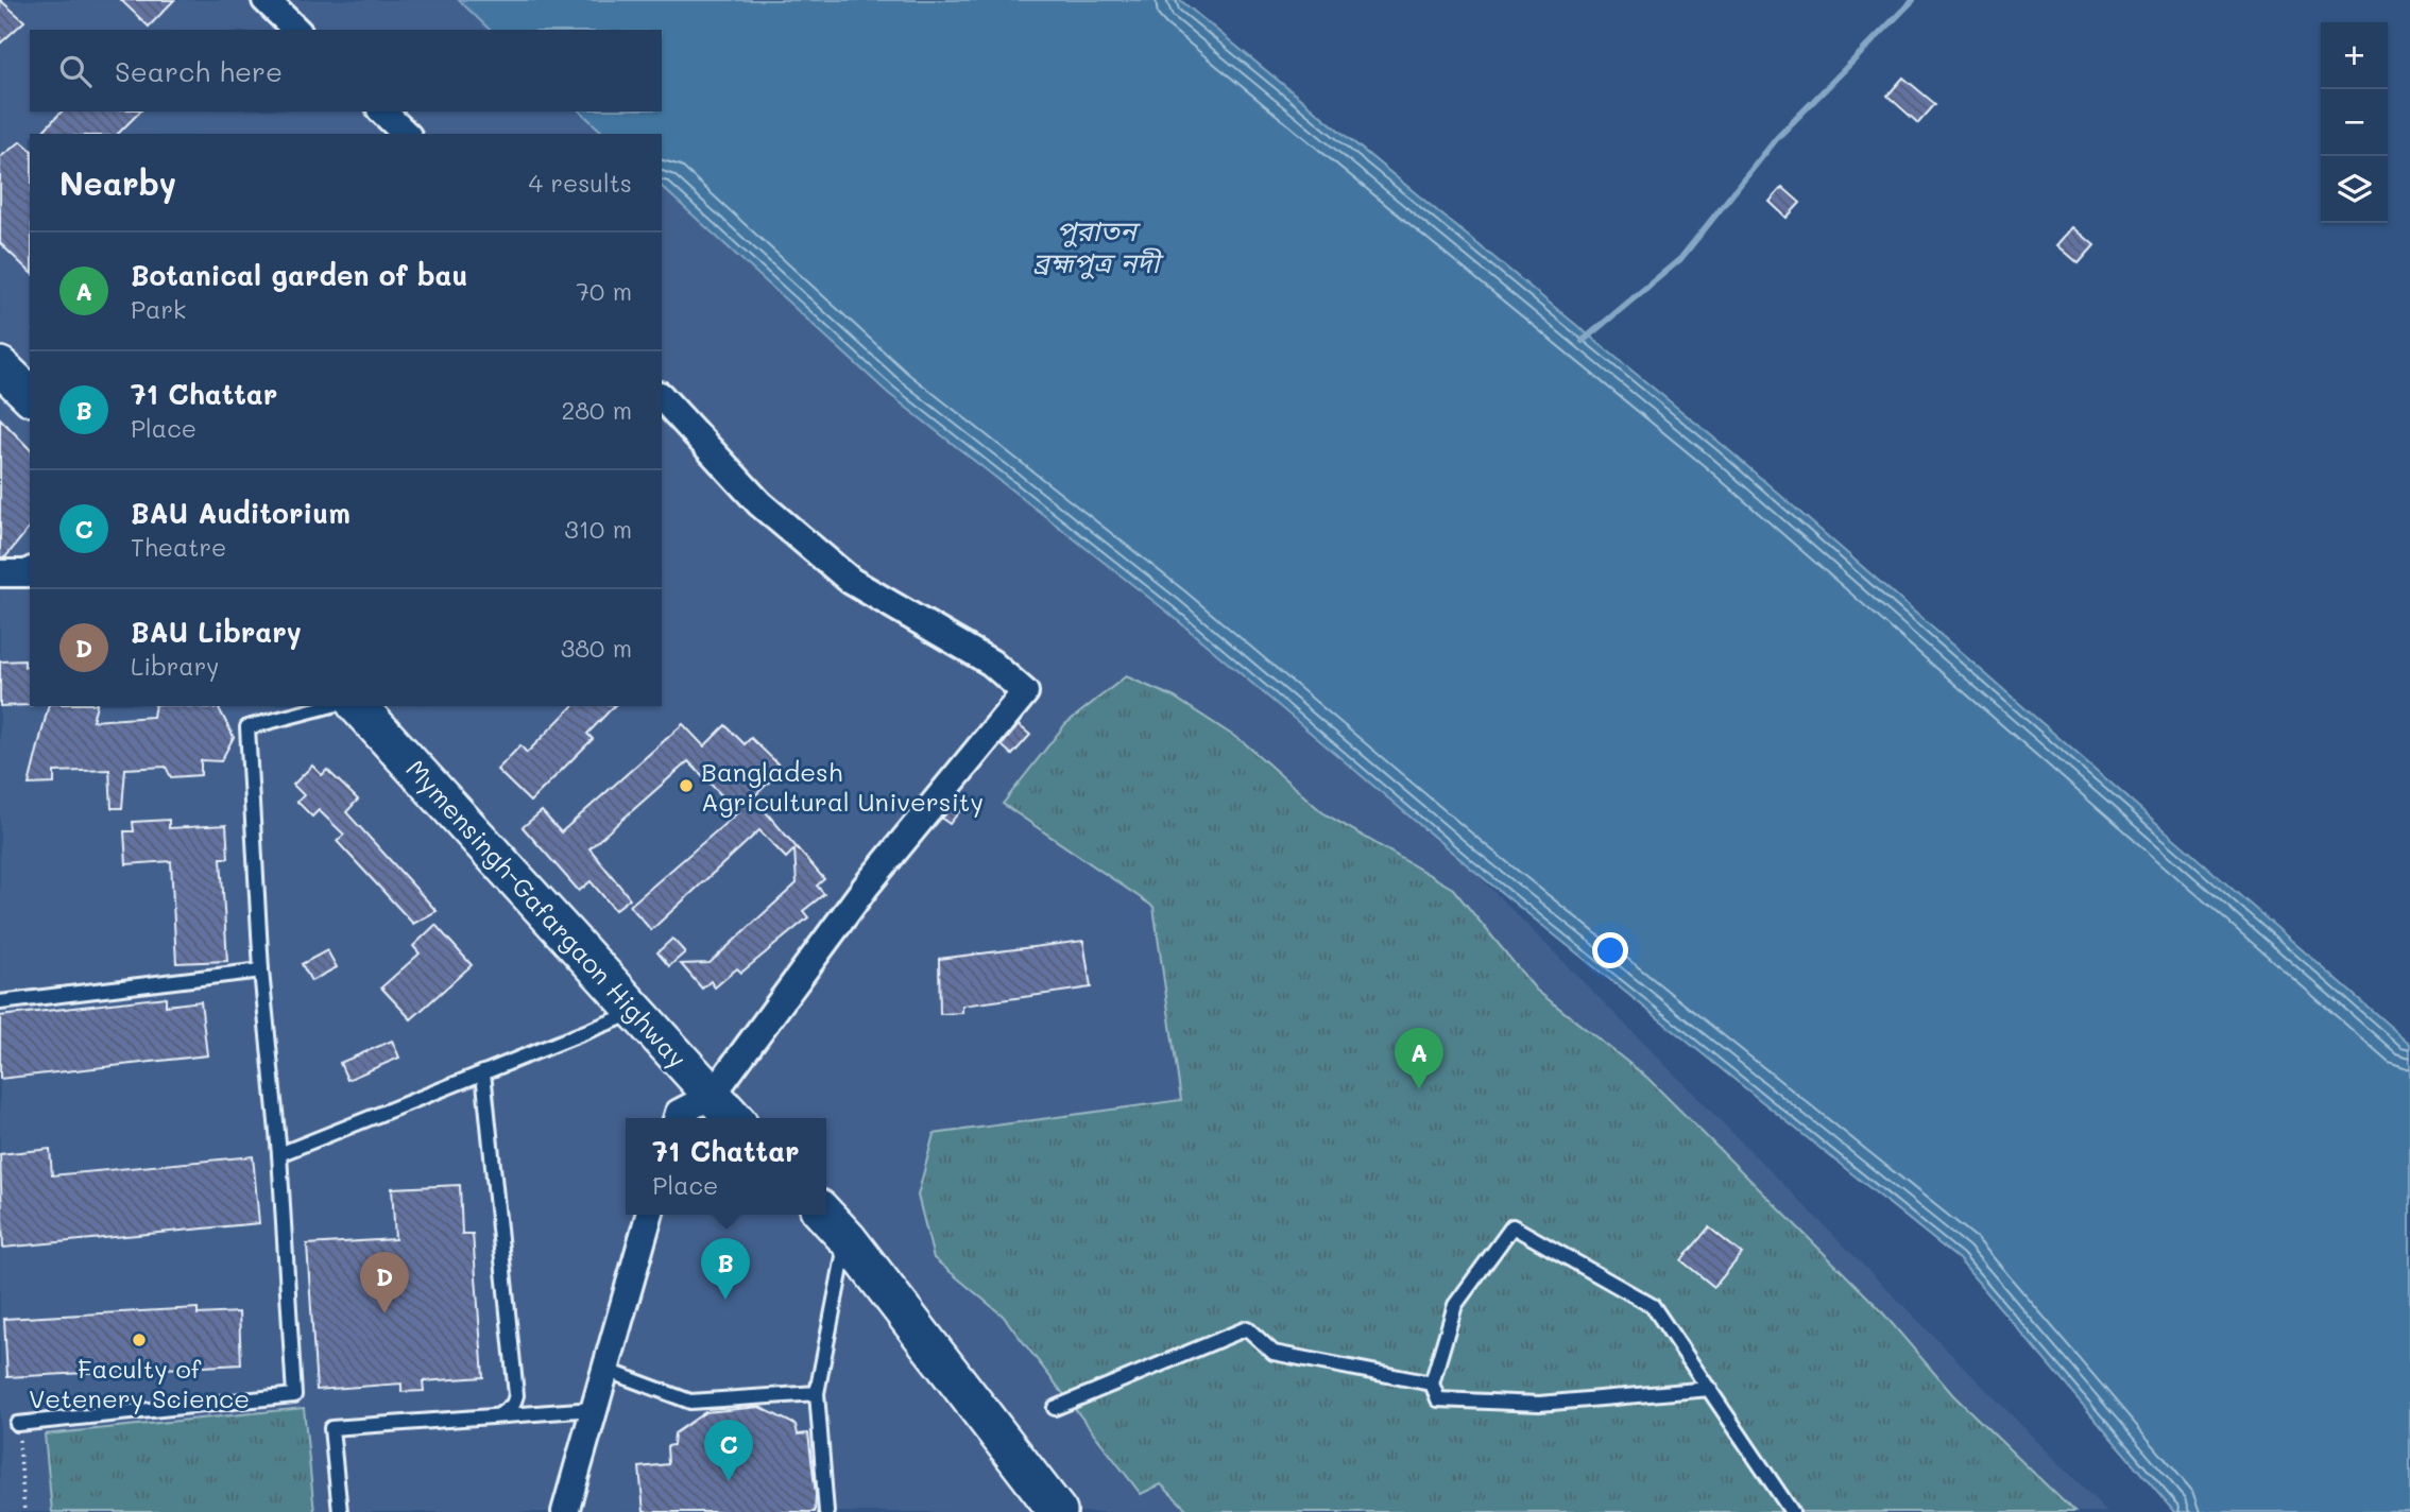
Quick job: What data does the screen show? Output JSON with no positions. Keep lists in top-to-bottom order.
{
  "streets": {
    "main road": ["Mymensingh-Gafargaon Highway"]
  },
  "water": ["পুরাতন ব্রহ্মপুত্র নদী"],
  "places": ["Bangladesh Agricultural University", "Faculty of Vetenery Science"],
  "page": {
    "map_buttons": ["+", "−"],
    "search": "Search here",
    "heading": ["Nearby", "4 results"],
    "list": [
      {
        "mark": "A",
        "name": "Botanical garden of bau",
        "note": "Park",
        "value": "70 m"
      },
      {
        "mark": "B",
        "name": "71 Chattar",
        "note": "Place",
        "value": "280 m"
      },
      {
        "mark": "C",
        "name": "BAU Auditorium",
        "note": "Theatre",
        "value": "310 m"
      },
      {
        "mark": "D",
        "name": "BAU Library",
        "note": "Library",
        "value": "380 m"
      }
    ],
    "pins": [
      "A",
      "B",
      "D",
      "C"
    ],
    "popup": ["71 Chattar", "Place"]
  }
}
